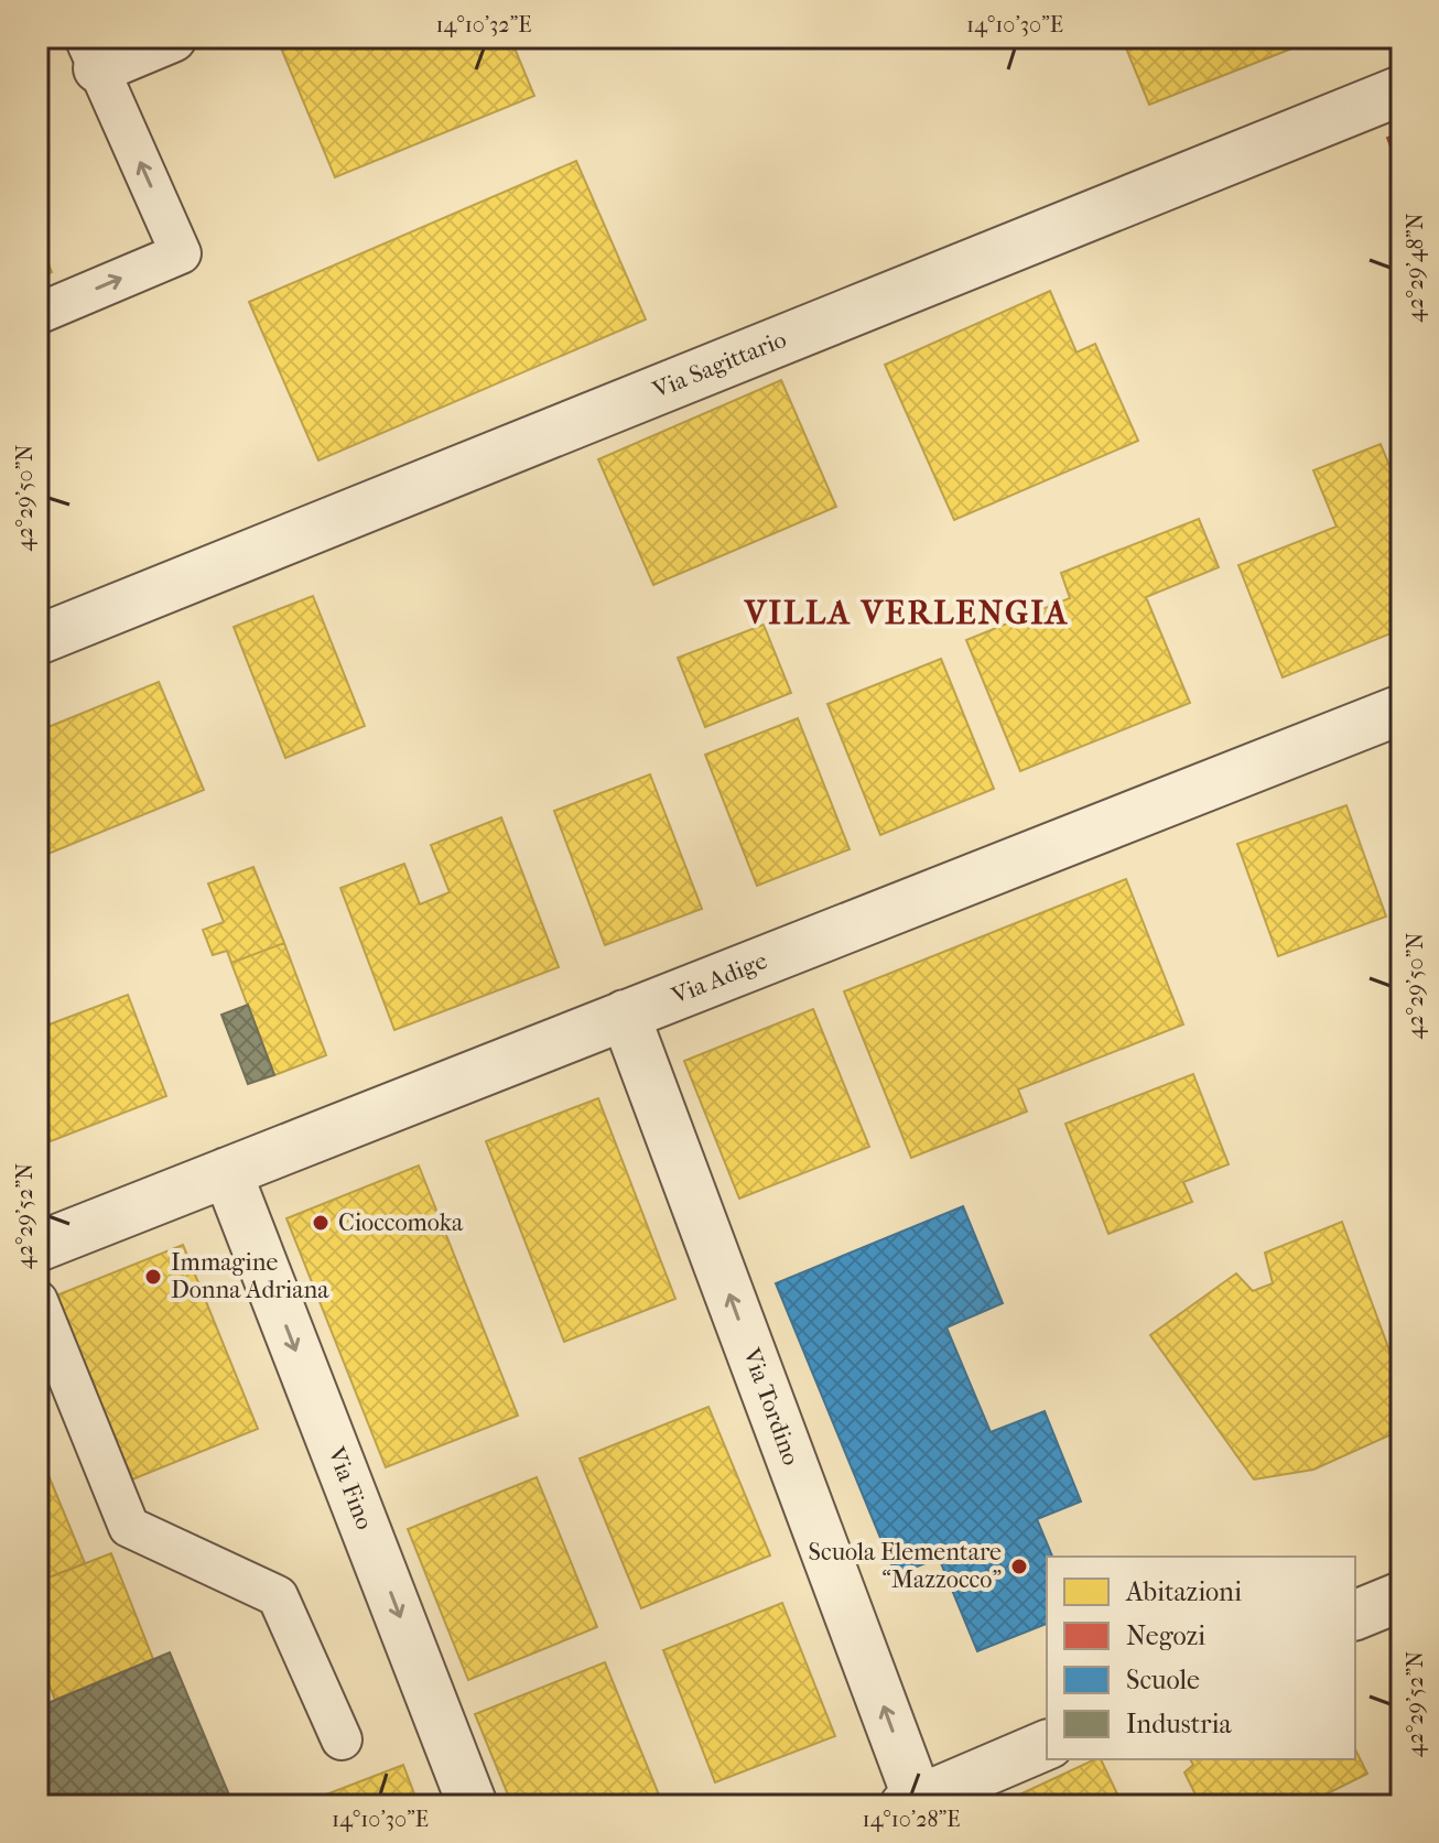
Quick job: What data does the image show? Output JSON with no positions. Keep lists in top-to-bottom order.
{
  "streets": {
    "street": [
      "Via Sagittario",
      "Via Adige",
      "Via Tordino",
      "Via Fino"
    ]
  },
  "crossings": [
    ["Via Adige", "Via Tordino"],
    ["Via Adige", "Via Fino"]
  ],
  "one_way": ["Via Tordino", "Via Fino"],
  "districts": ["VILLA VERLENGIA"],
  "places": ["Cioccomoka", "Immagine Donna Adriana", "Scuola Elementare “Mazzocco”"],
  "legend": [
    "Abitazioni",
    "Negozi",
    "Scuole",
    "Industria"
  ],
  "coordinates": [
    "14°10'32\"E",
    "14°10'30\"E",
    "42°29'48\"N",
    "42°29'50\"N",
    "42°29'52\"N",
    "14°10'28\"E"
  ]
}
